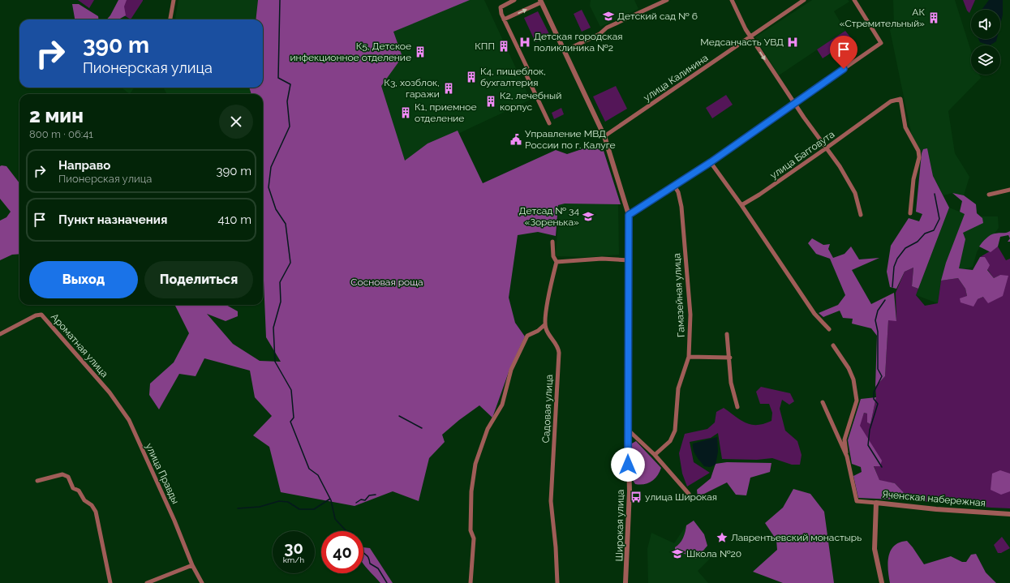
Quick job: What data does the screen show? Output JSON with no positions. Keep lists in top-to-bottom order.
{
  "streets": {
    "street": [
      "улица Калинина",
      "улица Багговута",
      "Гамазейная улица",
      "Ароматная улица",
      "Садовая улица",
      "улица Правды",
      "Яченская набережная",
      "Широкая улица"
    ]
  },
  "crossings": [
    ["улица Калинина", "Широкая улица"],
    ["Ароматная улица", "улица Правды"]
  ],
  "parks": ["Сосновая роща"],
  "places": {
    "school or university": ["Детский сад № 6", "Детсад № 34 «Зоренька»", "Школа №20"],
    "building": [
      "АК «Стремительный»",
      "КПП",
      "К5, Детское инфекционное отделение",
      "К4, пищеблок, бухгалтерия",
      "К3, хозблок, гаражи",
      "К2, лечебный корпус",
      "К1, приемное отделение"
    ],
    "hospital": ["Детская городская поликлиника №2", "Медсанчасть УВД"],
    "public building": ["Управление МВД России по г. Калуге"],
    "bus stop": ["улица Широкая"],
    "place": ["Лаврентьевский монастырь"]
  },
  "page": {
    "turn": ["390 m", "Пионерская улица"],
    "heading": ["2 мин", "800 m · 06:41"],
    "list": [
      {
        "name": "Направо",
        "note": "Пионерская улица",
        "value": "390 m"
      },
      {
        "name": "Пункт назначения",
        "value": "410 m"
      }
    ],
    "buttons": ["Выход", "Поделиться"],
    "speed": "30 km/h",
    "limit": "40"
  }
}
